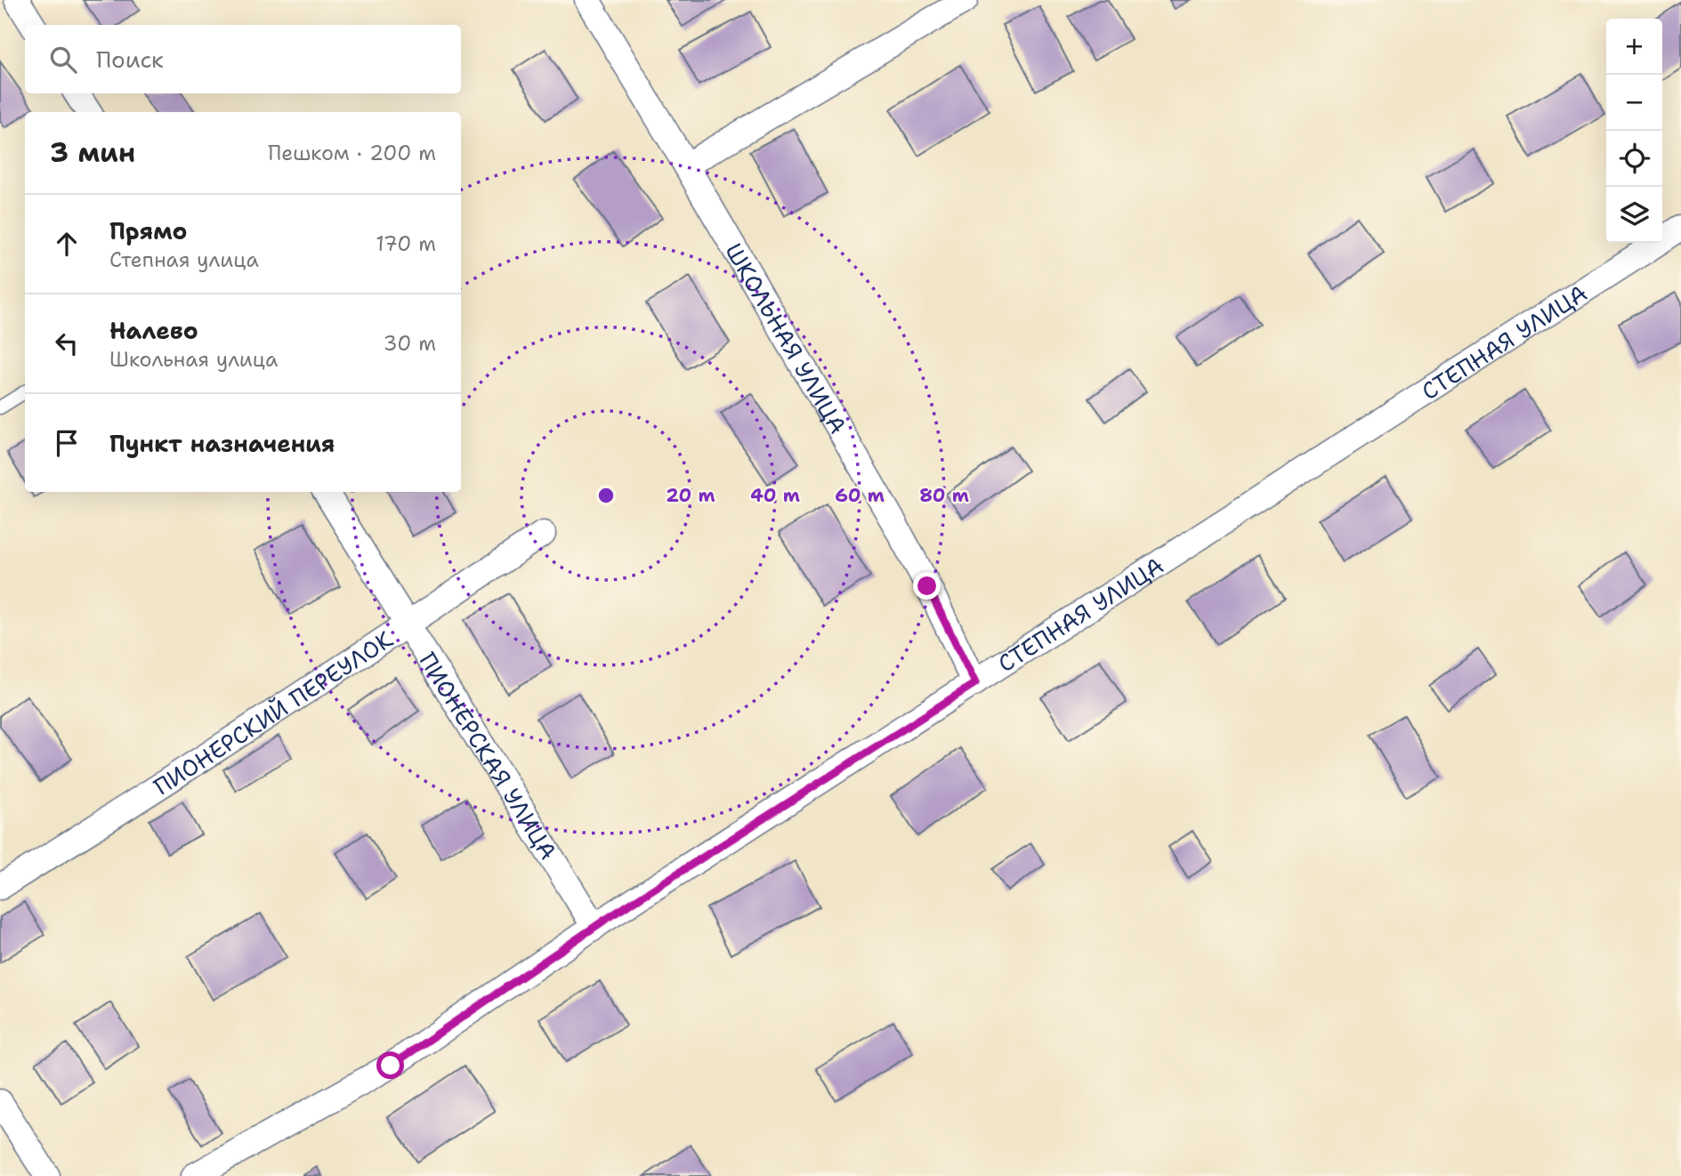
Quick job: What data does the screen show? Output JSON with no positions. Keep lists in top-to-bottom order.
{
  "streets": {
    "street": [
      "ШКОЛЬНАЯ УЛИЦА",
      "СТЕПНАЯ УЛИЦА",
      "ПИОНЕРСКИЙ ПЕРЕУЛОК",
      "ПИОНЕРСКАЯ УЛИЦА"
    ]
  },
  "crossings": [
    ["ШКОЛЬНАЯ УЛИЦА", "СТЕПНАЯ УЛИЦА"],
    ["СТЕПНАЯ УЛИЦА", "ПИОНЕРСКАЯ УЛИЦА"],
    ["ПИОНЕРСКИЙ ПЕРЕУЛОК", "ПИОНЕРСКАЯ УЛИЦА"]
  ],
  "page": {
    "map_buttons": ["+", "−"],
    "search": "Поиск",
    "heading": ["3 мин", "Пешком · 200 m"],
    "list": [
      ["Прямо", "Степная улица", "170 m"],
      ["Налево", "Школьная улица", "30 m"],
      "Пункт назначения"
    ]
  },
  "rings": [
    "20 m",
    "40 m",
    "60 m",
    "80 m"
  ]
}
